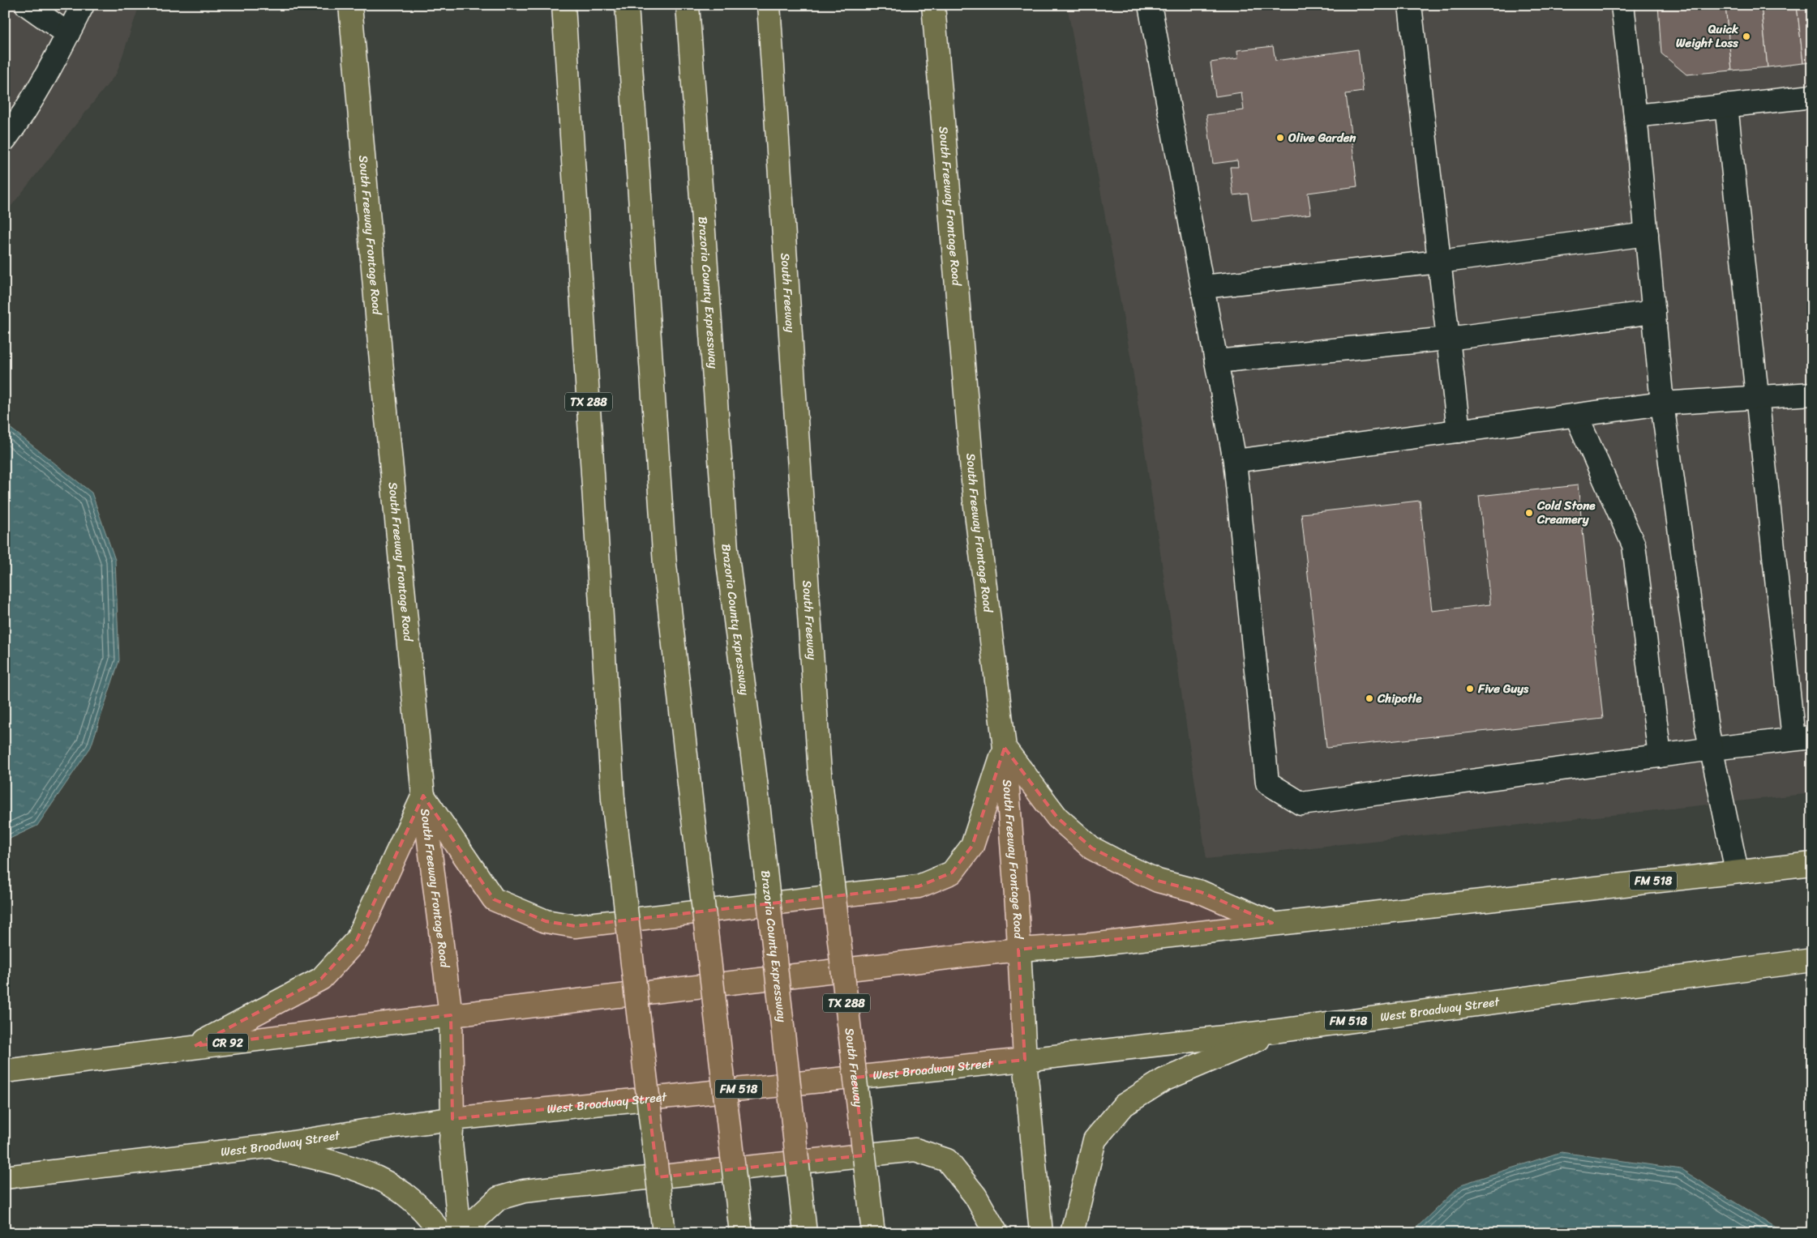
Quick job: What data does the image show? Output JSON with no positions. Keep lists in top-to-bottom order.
{
  "streets": {
    "main road": [
      "South Freeway Frontage Road",
      "South Freeway",
      "Brazoria County Expressway",
      "TX 288",
      "FM 518",
      "West Broadway Street",
      "CR 92"
    ]
  },
  "crossings": [
    ["South Freeway Frontage Road", "FM 518"],
    ["South Freeway Frontage Road", "West Broadway Street"],
    ["South Freeway Frontage Road", "CR 92"],
    ["FM 518", "CR 92"]
  ],
  "places": [
    "Quick Weight Loss",
    "Olive Garden",
    "Cold Stone Creamery",
    "Five Guys",
    "Chipotle"
  ]
}
